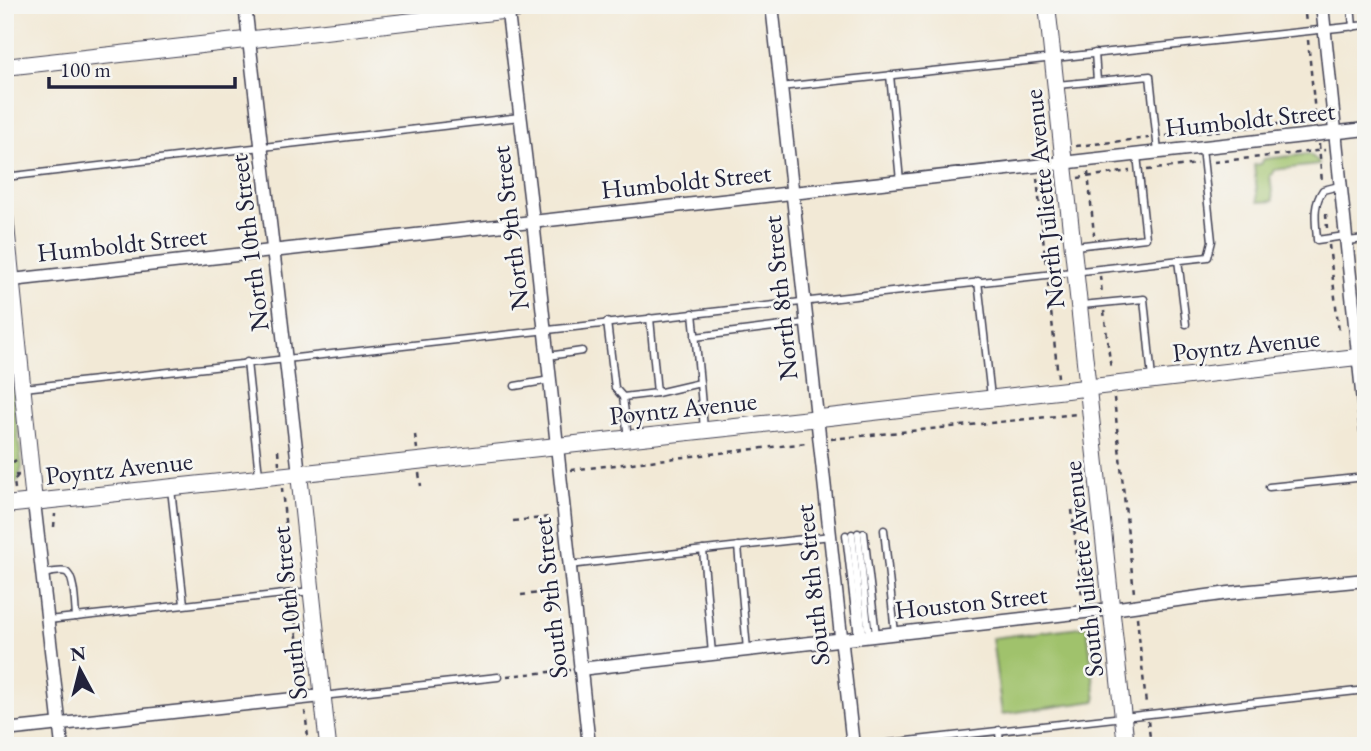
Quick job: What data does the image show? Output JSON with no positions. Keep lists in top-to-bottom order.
{
  "streets": {
    "street": [
      "Humboldt Street",
      "North Juliette Avenue",
      "North 9th Street",
      "North 10th Street",
      "North 8th Street",
      "Poyntz Avenue",
      "South Juliette Avenue",
      "South 8th Street",
      "South 9th Street",
      "Houston Street",
      "South 10th Street"
    ]
  },
  "crossings": [
    ["Humboldt Street", "North Juliette Avenue"],
    ["Humboldt Street", "North 9th Street"],
    ["Humboldt Street", "North 10th Street"],
    ["Humboldt Street", "North 8th Street"],
    ["North Juliette Avenue", "Poyntz Avenue"],
    ["North Juliette Avenue", "South Juliette Avenue"],
    ["North 9th Street", "Poyntz Avenue"],
    ["North 9th Street", "South 9th Street"],
    ["North 10th Street", "Poyntz Avenue"],
    ["North 10th Street", "South 10th Street"],
    ["North 8th Street", "Poyntz Avenue"],
    ["North 8th Street", "South 8th Street"],
    ["Poyntz Avenue", "South Juliette Avenue"],
    ["Poyntz Avenue", "South 8th Street"],
    ["Poyntz Avenue", "South 9th Street"],
    ["Poyntz Avenue", "South 10th Street"],
    ["South Juliette Avenue", "Houston Street"],
    ["South 8th Street", "Houston Street"],
    ["South 9th Street", "Houston Street"]
  ],
  "scale_bar": "100 m",
  "north": "top"
}
